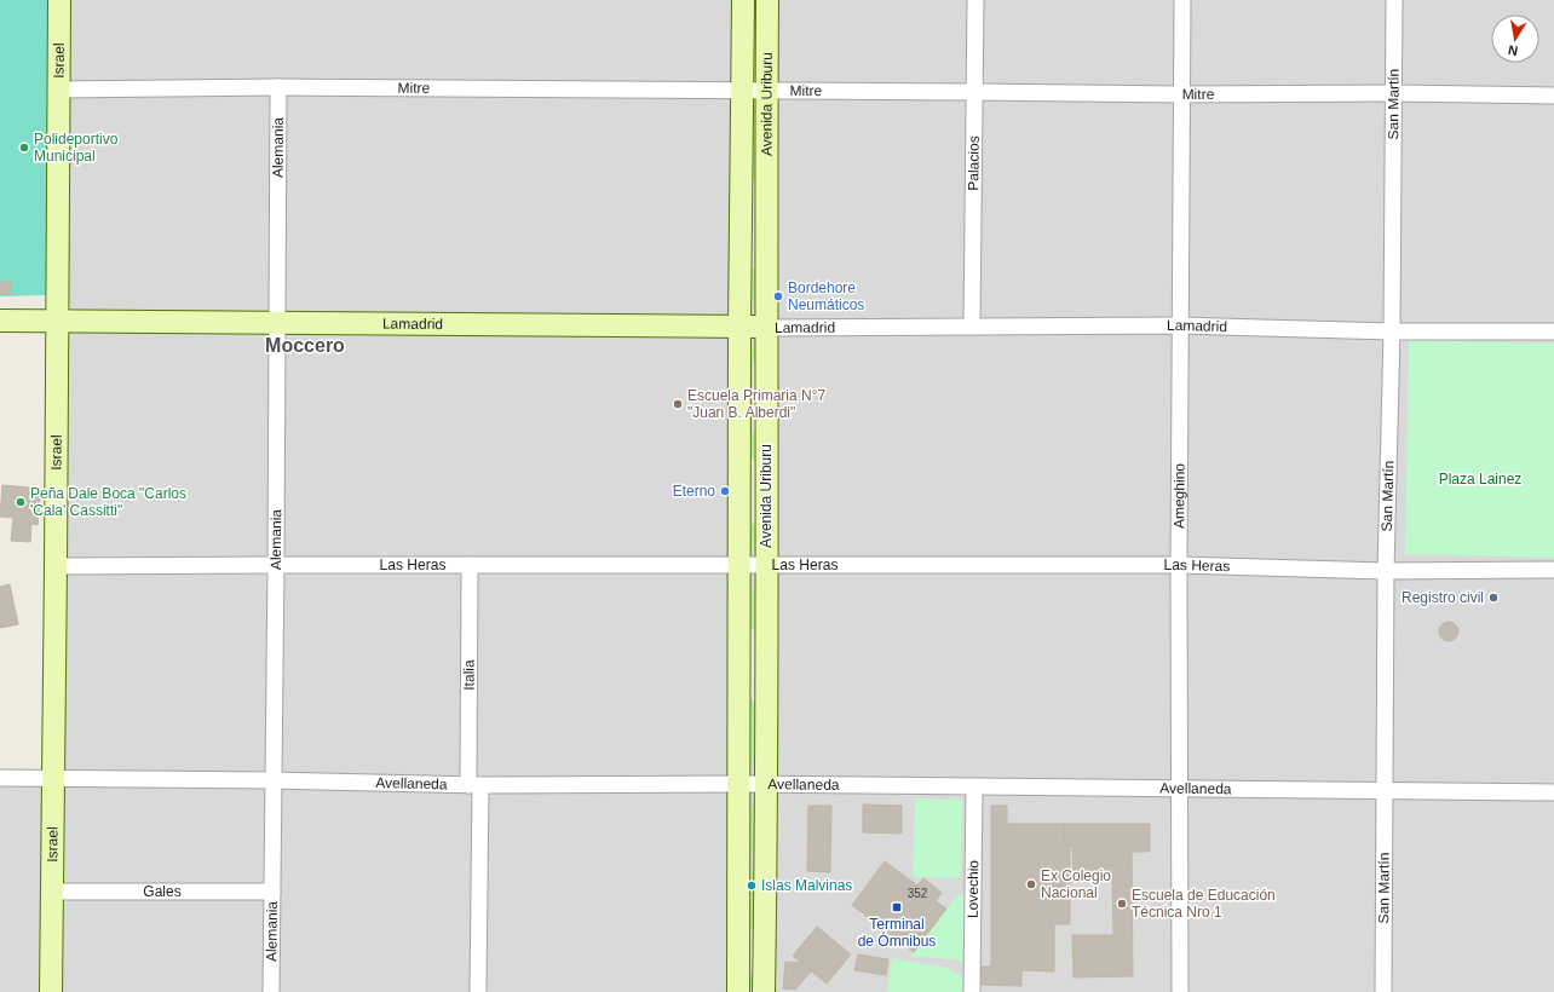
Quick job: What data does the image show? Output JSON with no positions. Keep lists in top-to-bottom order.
{
  "streets": {
    "main road": ["Israel", "Avenida Uriburu", "Lamadrid"],
    "street": [
      "Mitre",
      "San Martín",
      "Alemania",
      "Palacios",
      "Ameghino",
      "Las Heras",
      "Italia",
      "Avellaneda",
      "Lovechio",
      "Gales"
    ]
  },
  "crossings": [
    ["Israel", "Mitre"],
    ["Israel", "Lamadrid"],
    ["Israel", "Las Heras"],
    ["Israel", "Avellaneda"],
    ["Israel", "Gales"],
    ["Mitre", "Avenida Uriburu"],
    ["Mitre", "San Martín"],
    ["Mitre", "Alemania"],
    ["Mitre", "Palacios"],
    ["Mitre", "Ameghino"],
    ["Avenida Uriburu", "Lamadrid"],
    ["Avenida Uriburu", "Las Heras"],
    ["Avenida Uriburu", "Avellaneda"],
    ["San Martín", "Lamadrid"],
    ["San Martín", "Las Heras"],
    ["San Martín", "Avellaneda"],
    ["Alemania", "Lamadrid"],
    ["Alemania", "Las Heras"],
    ["Alemania", "Avellaneda"],
    ["Alemania", "Gales"],
    ["Palacios", "Lamadrid"],
    ["Lamadrid", "Ameghino"],
    ["Ameghino", "Las Heras"],
    ["Ameghino", "Avellaneda"],
    ["Las Heras", "Italia"],
    ["Italia", "Avellaneda"],
    ["Avellaneda", "Lovechio"]
  ],
  "districts": ["Moccero"],
  "parks": ["Plaza Lainez"],
  "places": {
    "other": [
      "Polideportivo Municipal",
      "Bordehore Neumáticos",
      "Escuela Primaria N°7 \"Juan B. Alberdi\"",
      "Eterno",
      "Peña Dale Boca \"Carlos 'Cala' Cassitti\"",
      "Registro civil",
      "Ex Colegio Nacional",
      "Islas Malvinas",
      "Escuela de Educación Técnica Nro 1"
    ],
    "transit": ["Terminal de Ómnibus"]
  },
  "house_numbers": ["352"],
  "north": "bottom"
}
